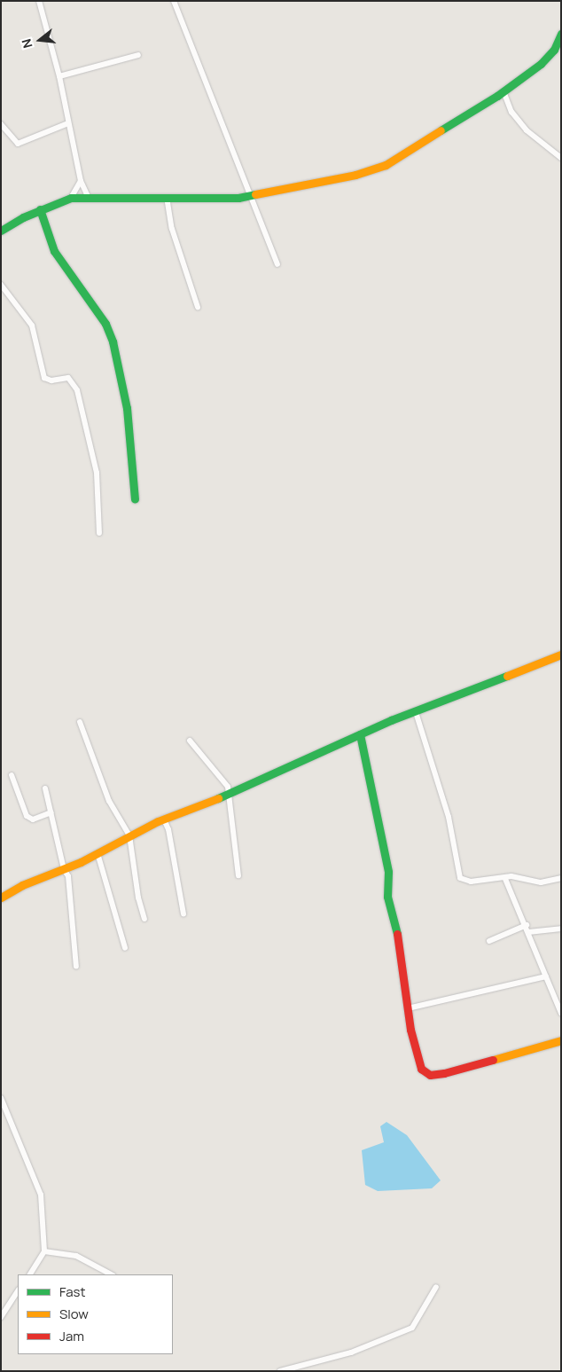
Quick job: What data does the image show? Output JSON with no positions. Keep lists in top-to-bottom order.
{
  "legend": ["Fast", "Slow", "Jam"],
  "north": "left"
}
